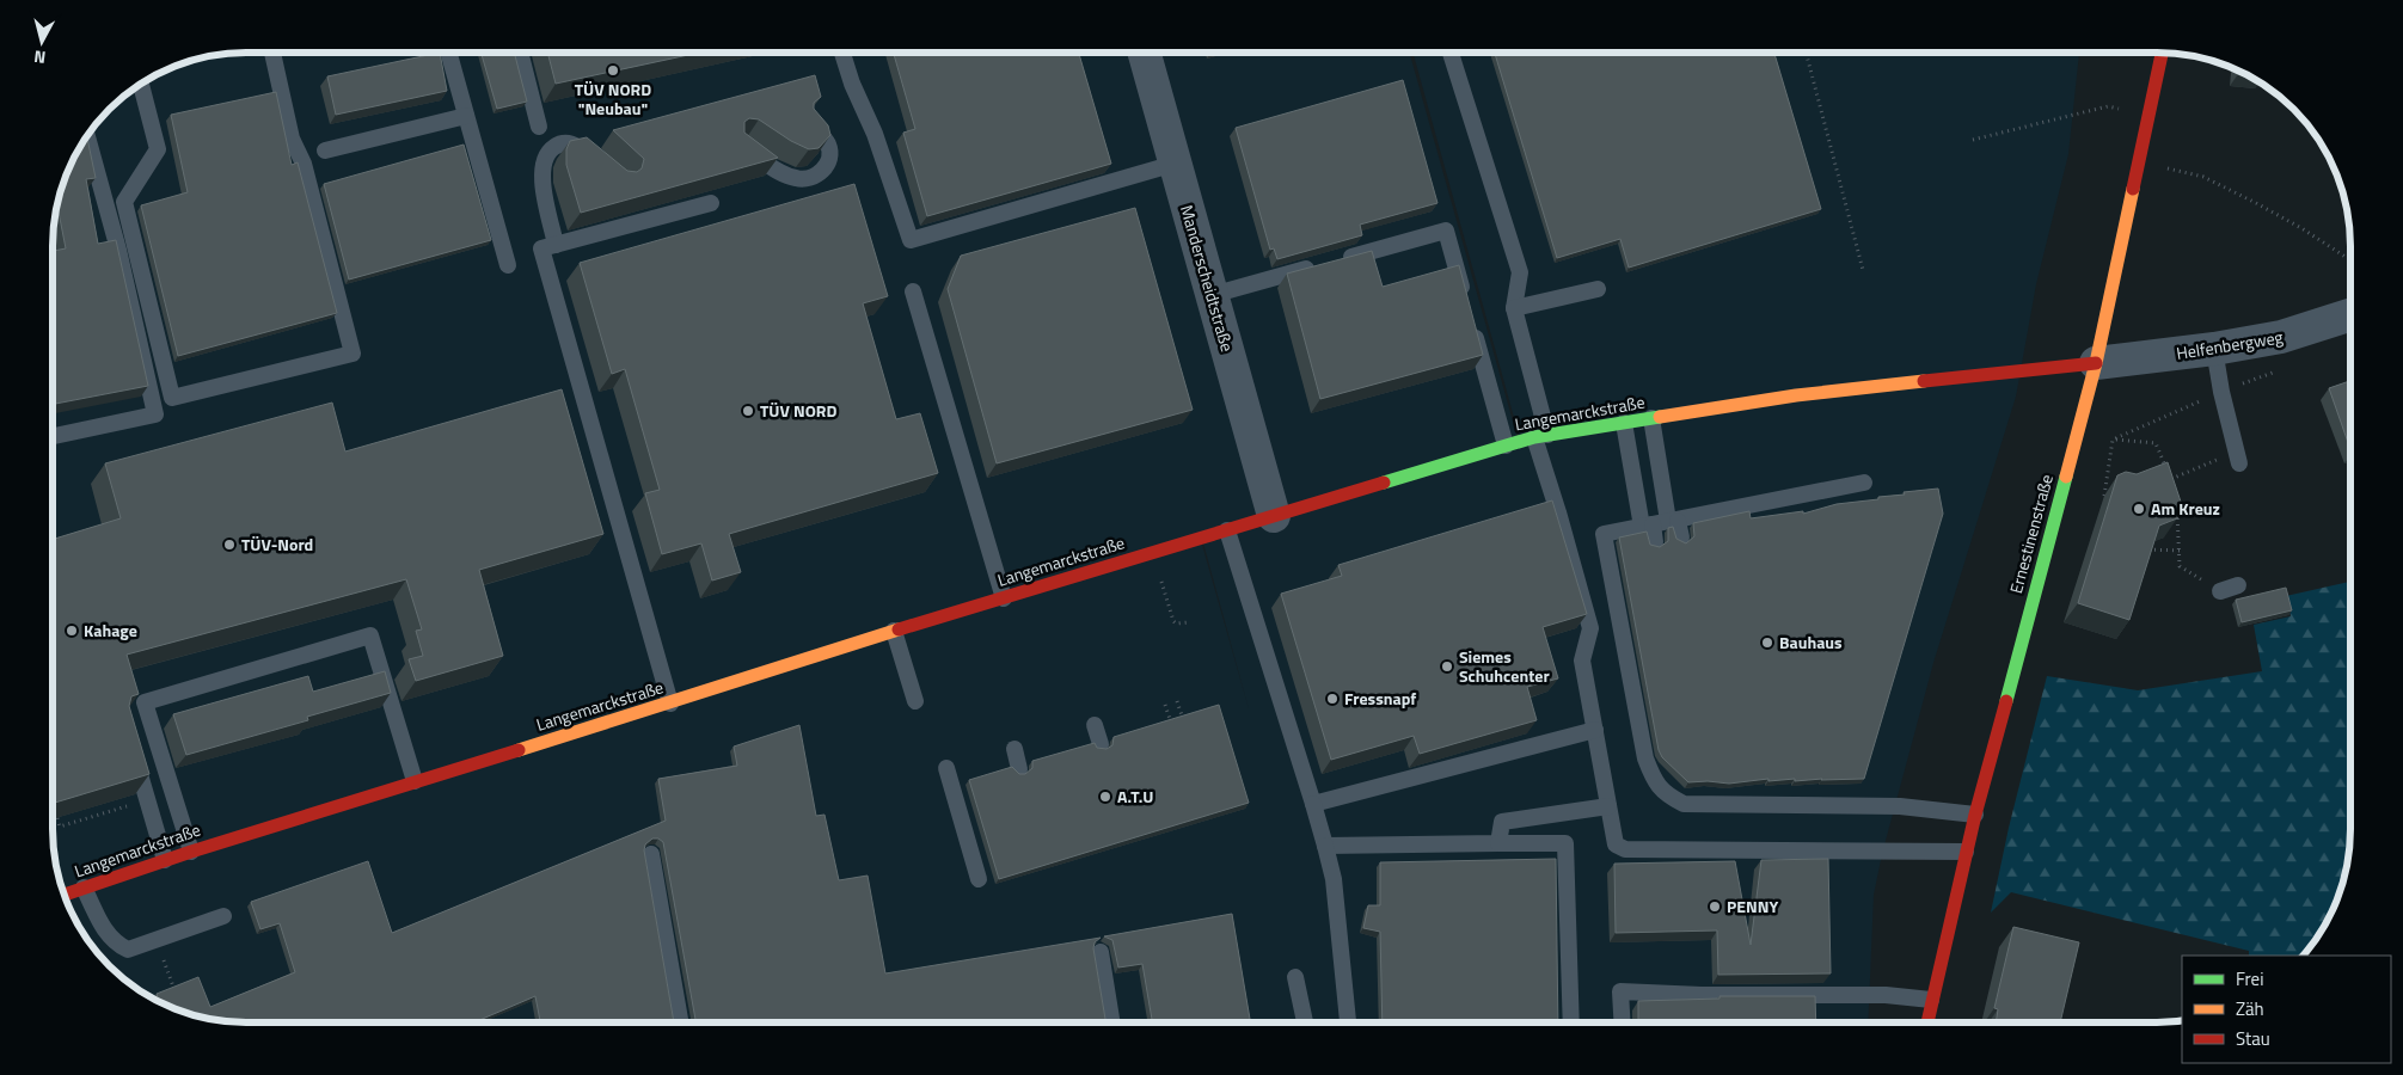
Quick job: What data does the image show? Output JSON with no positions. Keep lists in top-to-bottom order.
{
  "streets": {
    "street": [
      "Manderscheidtstraße",
      "Helfenbergweg",
      "Langemarckstraße",
      "Ernestinenstraße"
    ]
  },
  "crossings": [
    ["Manderscheidtstraße", "Langemarckstraße"],
    ["Helfenbergweg", "Langemarckstraße"],
    ["Helfenbergweg", "Ernestinenstraße"],
    ["Langemarckstraße", "Ernestinenstraße"]
  ],
  "places": [
    "TÜV NORD \"Neubau\"",
    "TÜV NORD",
    "Am Kreuz",
    "TÜV-Nord",
    "Kahage",
    "Bauhaus",
    "Siemes Schuhcenter",
    "Fressnapf",
    "A.T.U",
    "PENNY"
  ],
  "legend": ["Frei", "Zäh", "Stau"],
  "north": "bottom"
}
